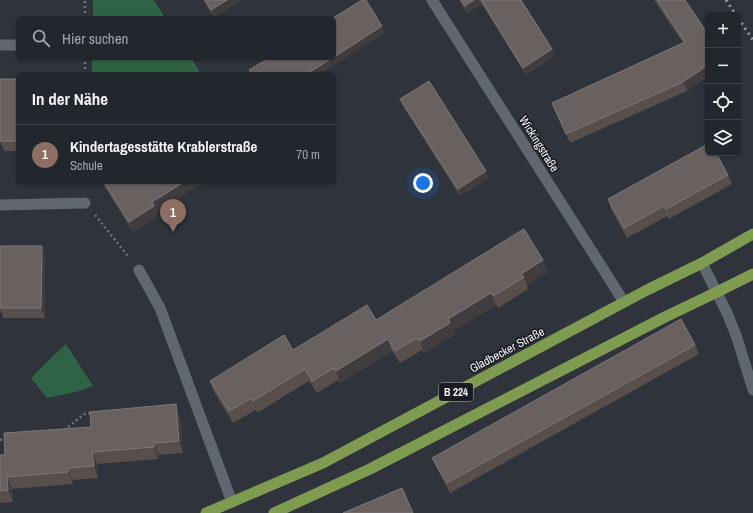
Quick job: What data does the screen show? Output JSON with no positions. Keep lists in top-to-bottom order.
{
  "streets": {
    "main road": ["Gladbecker Straße", "B 224"],
    "street": ["Wickingstraße"]
  },
  "crossings": [
    ["Wickingstraße", "Gladbecker Straße"]
  ],
  "page": {
    "map_buttons": ["+", "−"],
    "search": "Hier suchen",
    "heading": "In der Nähe",
    "list": [
      {
        "mark": "1",
        "name": "Kindertagesstätte Krablerstraße",
        "note": "Schule",
        "value": "70 m"
      }
    ],
    "pins": "1"
  }
}
